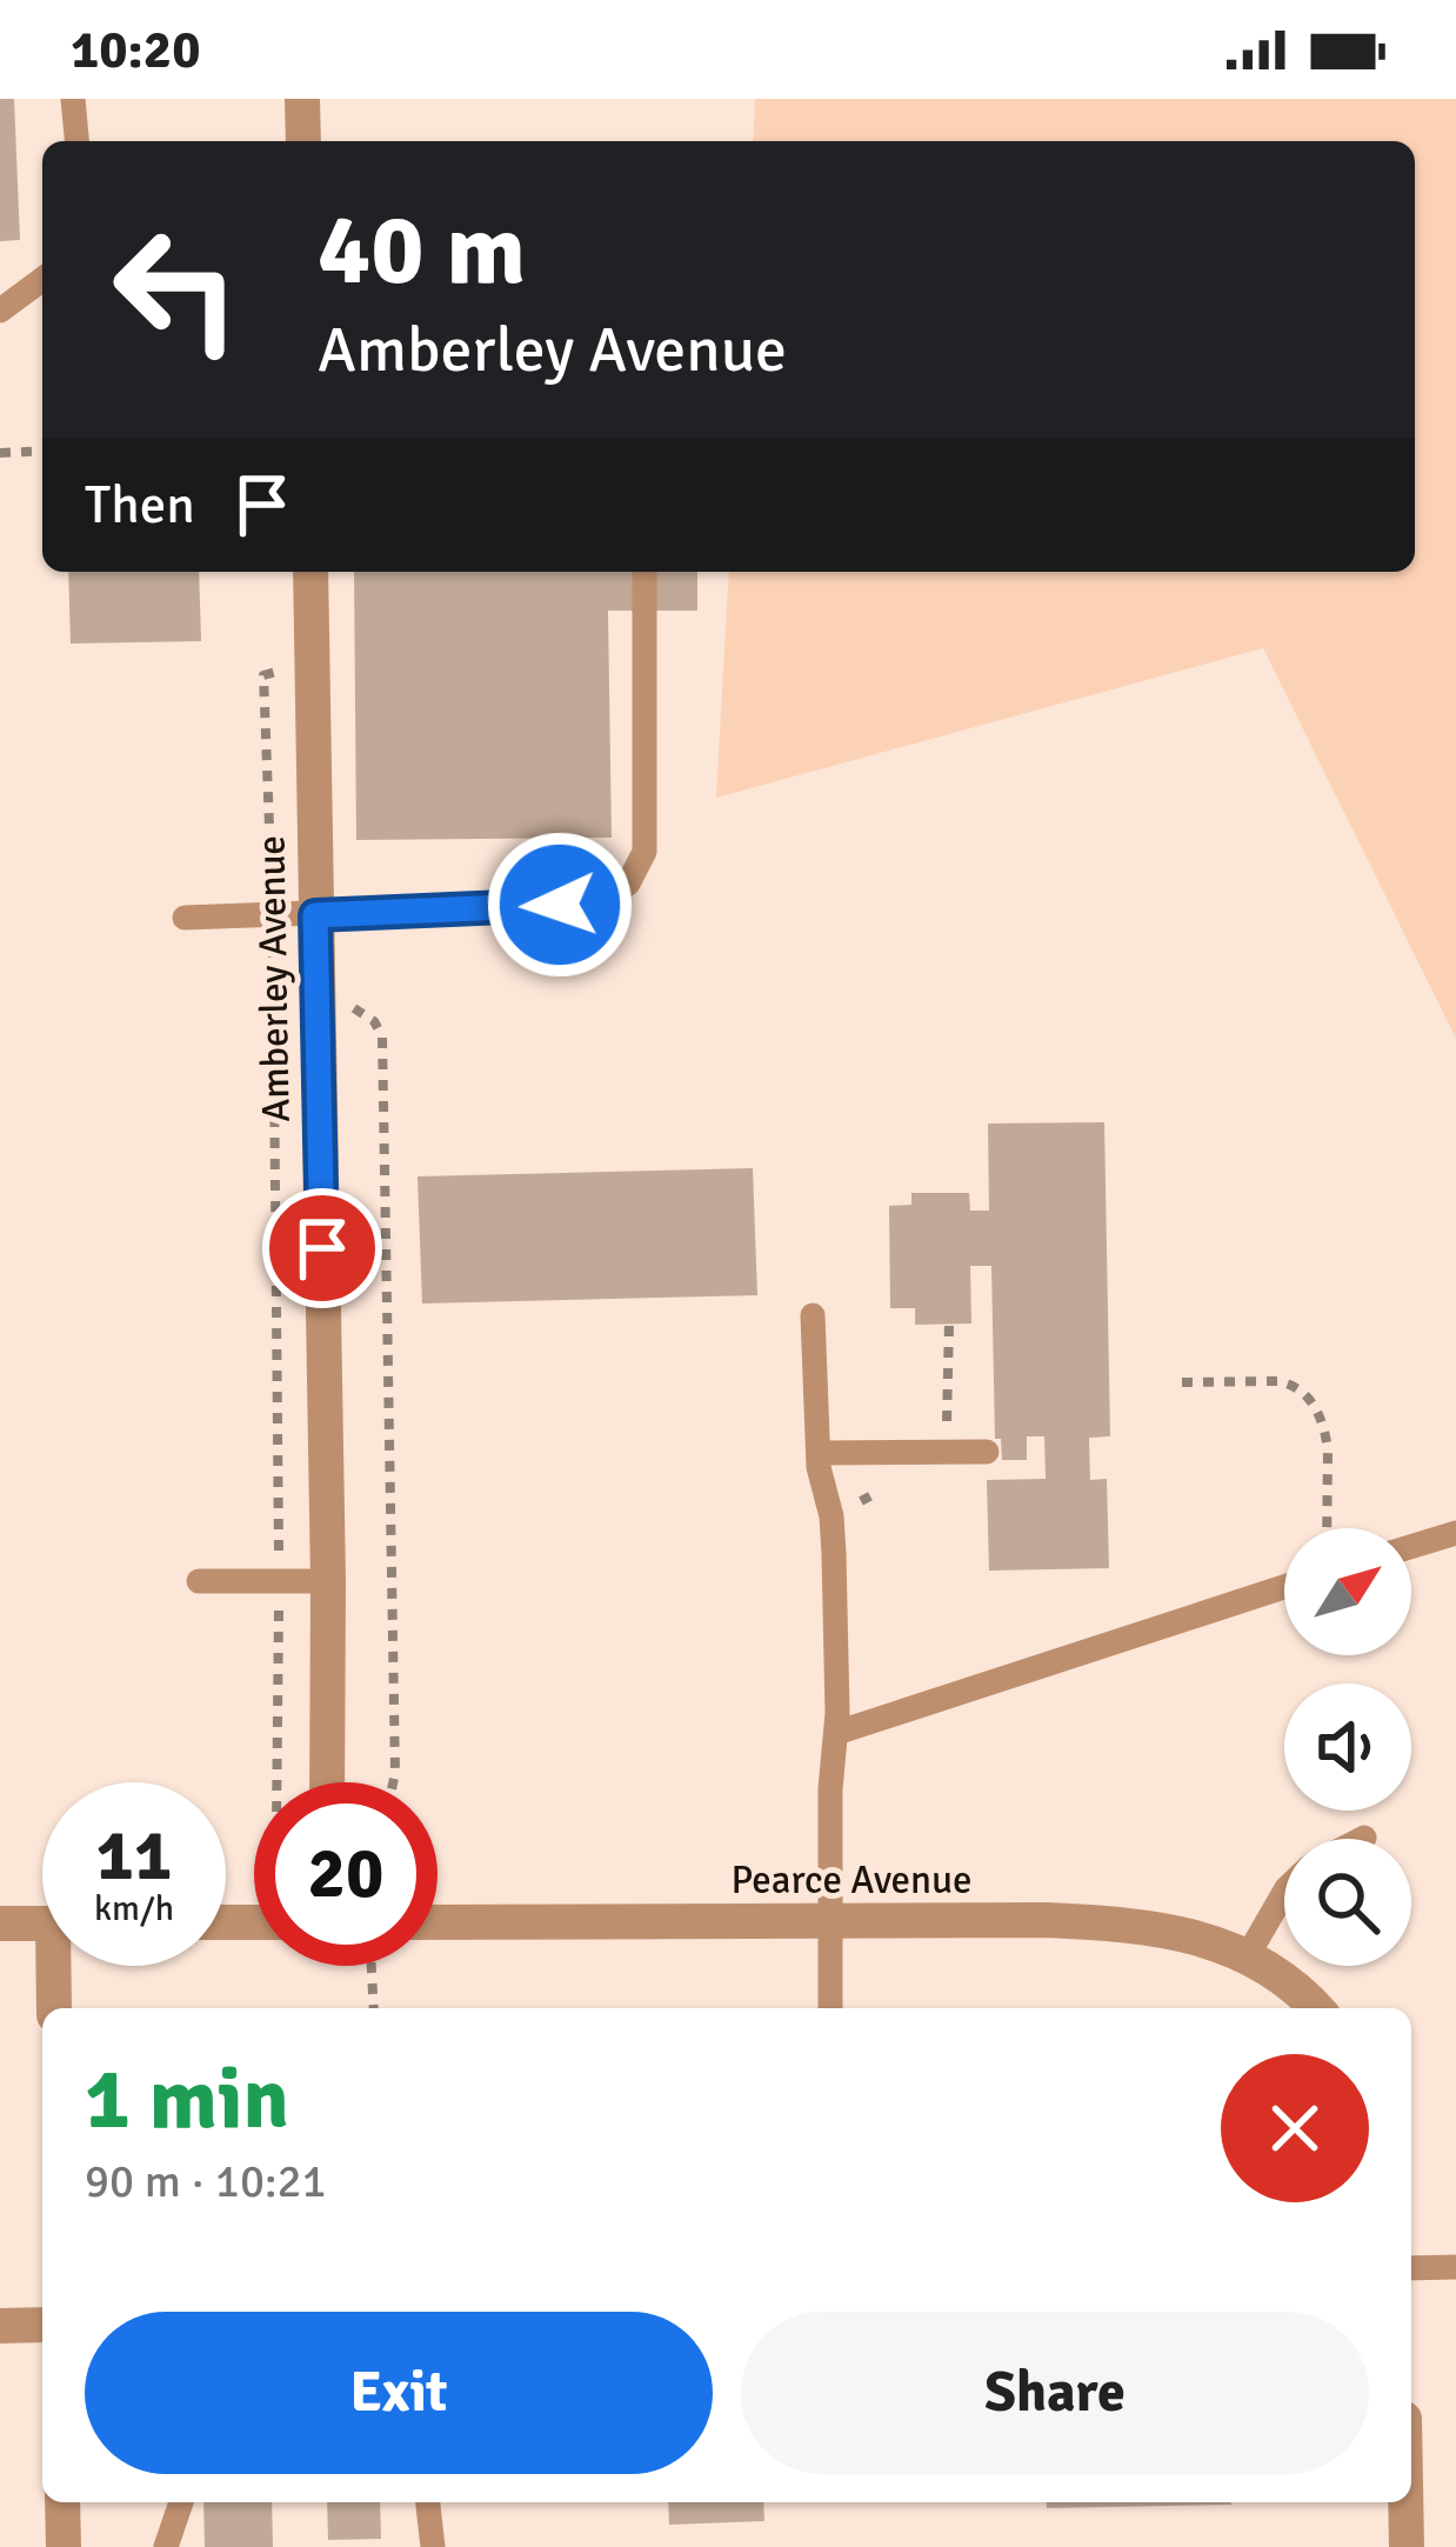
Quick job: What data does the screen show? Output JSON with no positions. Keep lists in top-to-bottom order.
{
  "streets": {
    "street": ["Amberley Avenue", "Pearce Avenue"]
  },
  "north": "top right",
  "page": {
    "status": "10:20",
    "turn": ["40 m", "Amberley Avenue"],
    "then": "Then",
    "speed": "11 km/h",
    "limit": "20",
    "heading": ["1 min", "90 m · 10:21"],
    "buttons": ["Exit", "Share"]
  }
}
